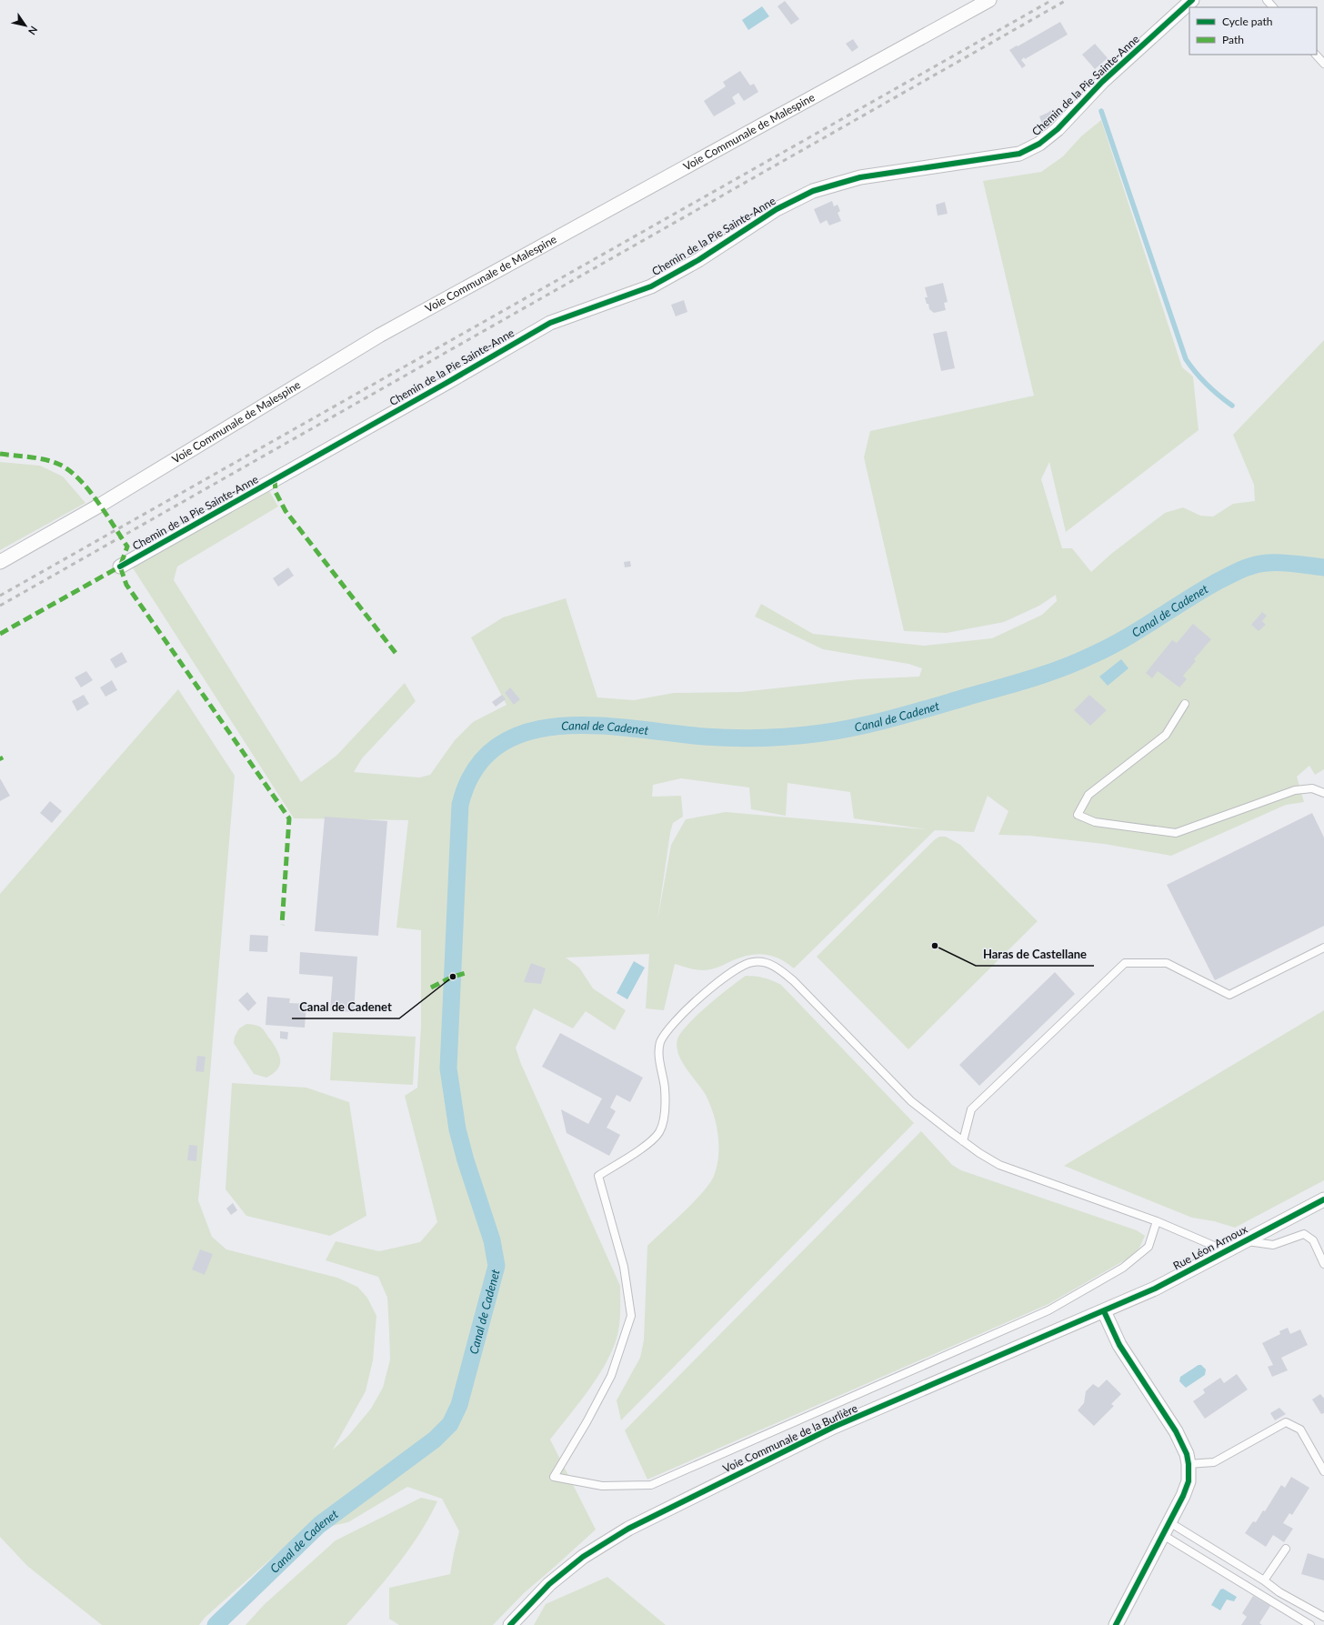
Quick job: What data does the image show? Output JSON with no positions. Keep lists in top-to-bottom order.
{
  "streets": {
    "street": [
      "Chemin de la Pie Sainte-Anne",
      "Voie Communale de Malespine",
      "Rue Léon Arnoux",
      "Voie Communale de la Burlière"
    ]
  },
  "crossings": [
    ["Rue Léon Arnoux", "Voie Communale de la Burlière"]
  ],
  "water": ["Canal de Cadenet"],
  "places": ["Haras de Castellane", "Canal de Cadenet"],
  "legend": ["Cycle path", "Path"],
  "north": "bottom right"
}
